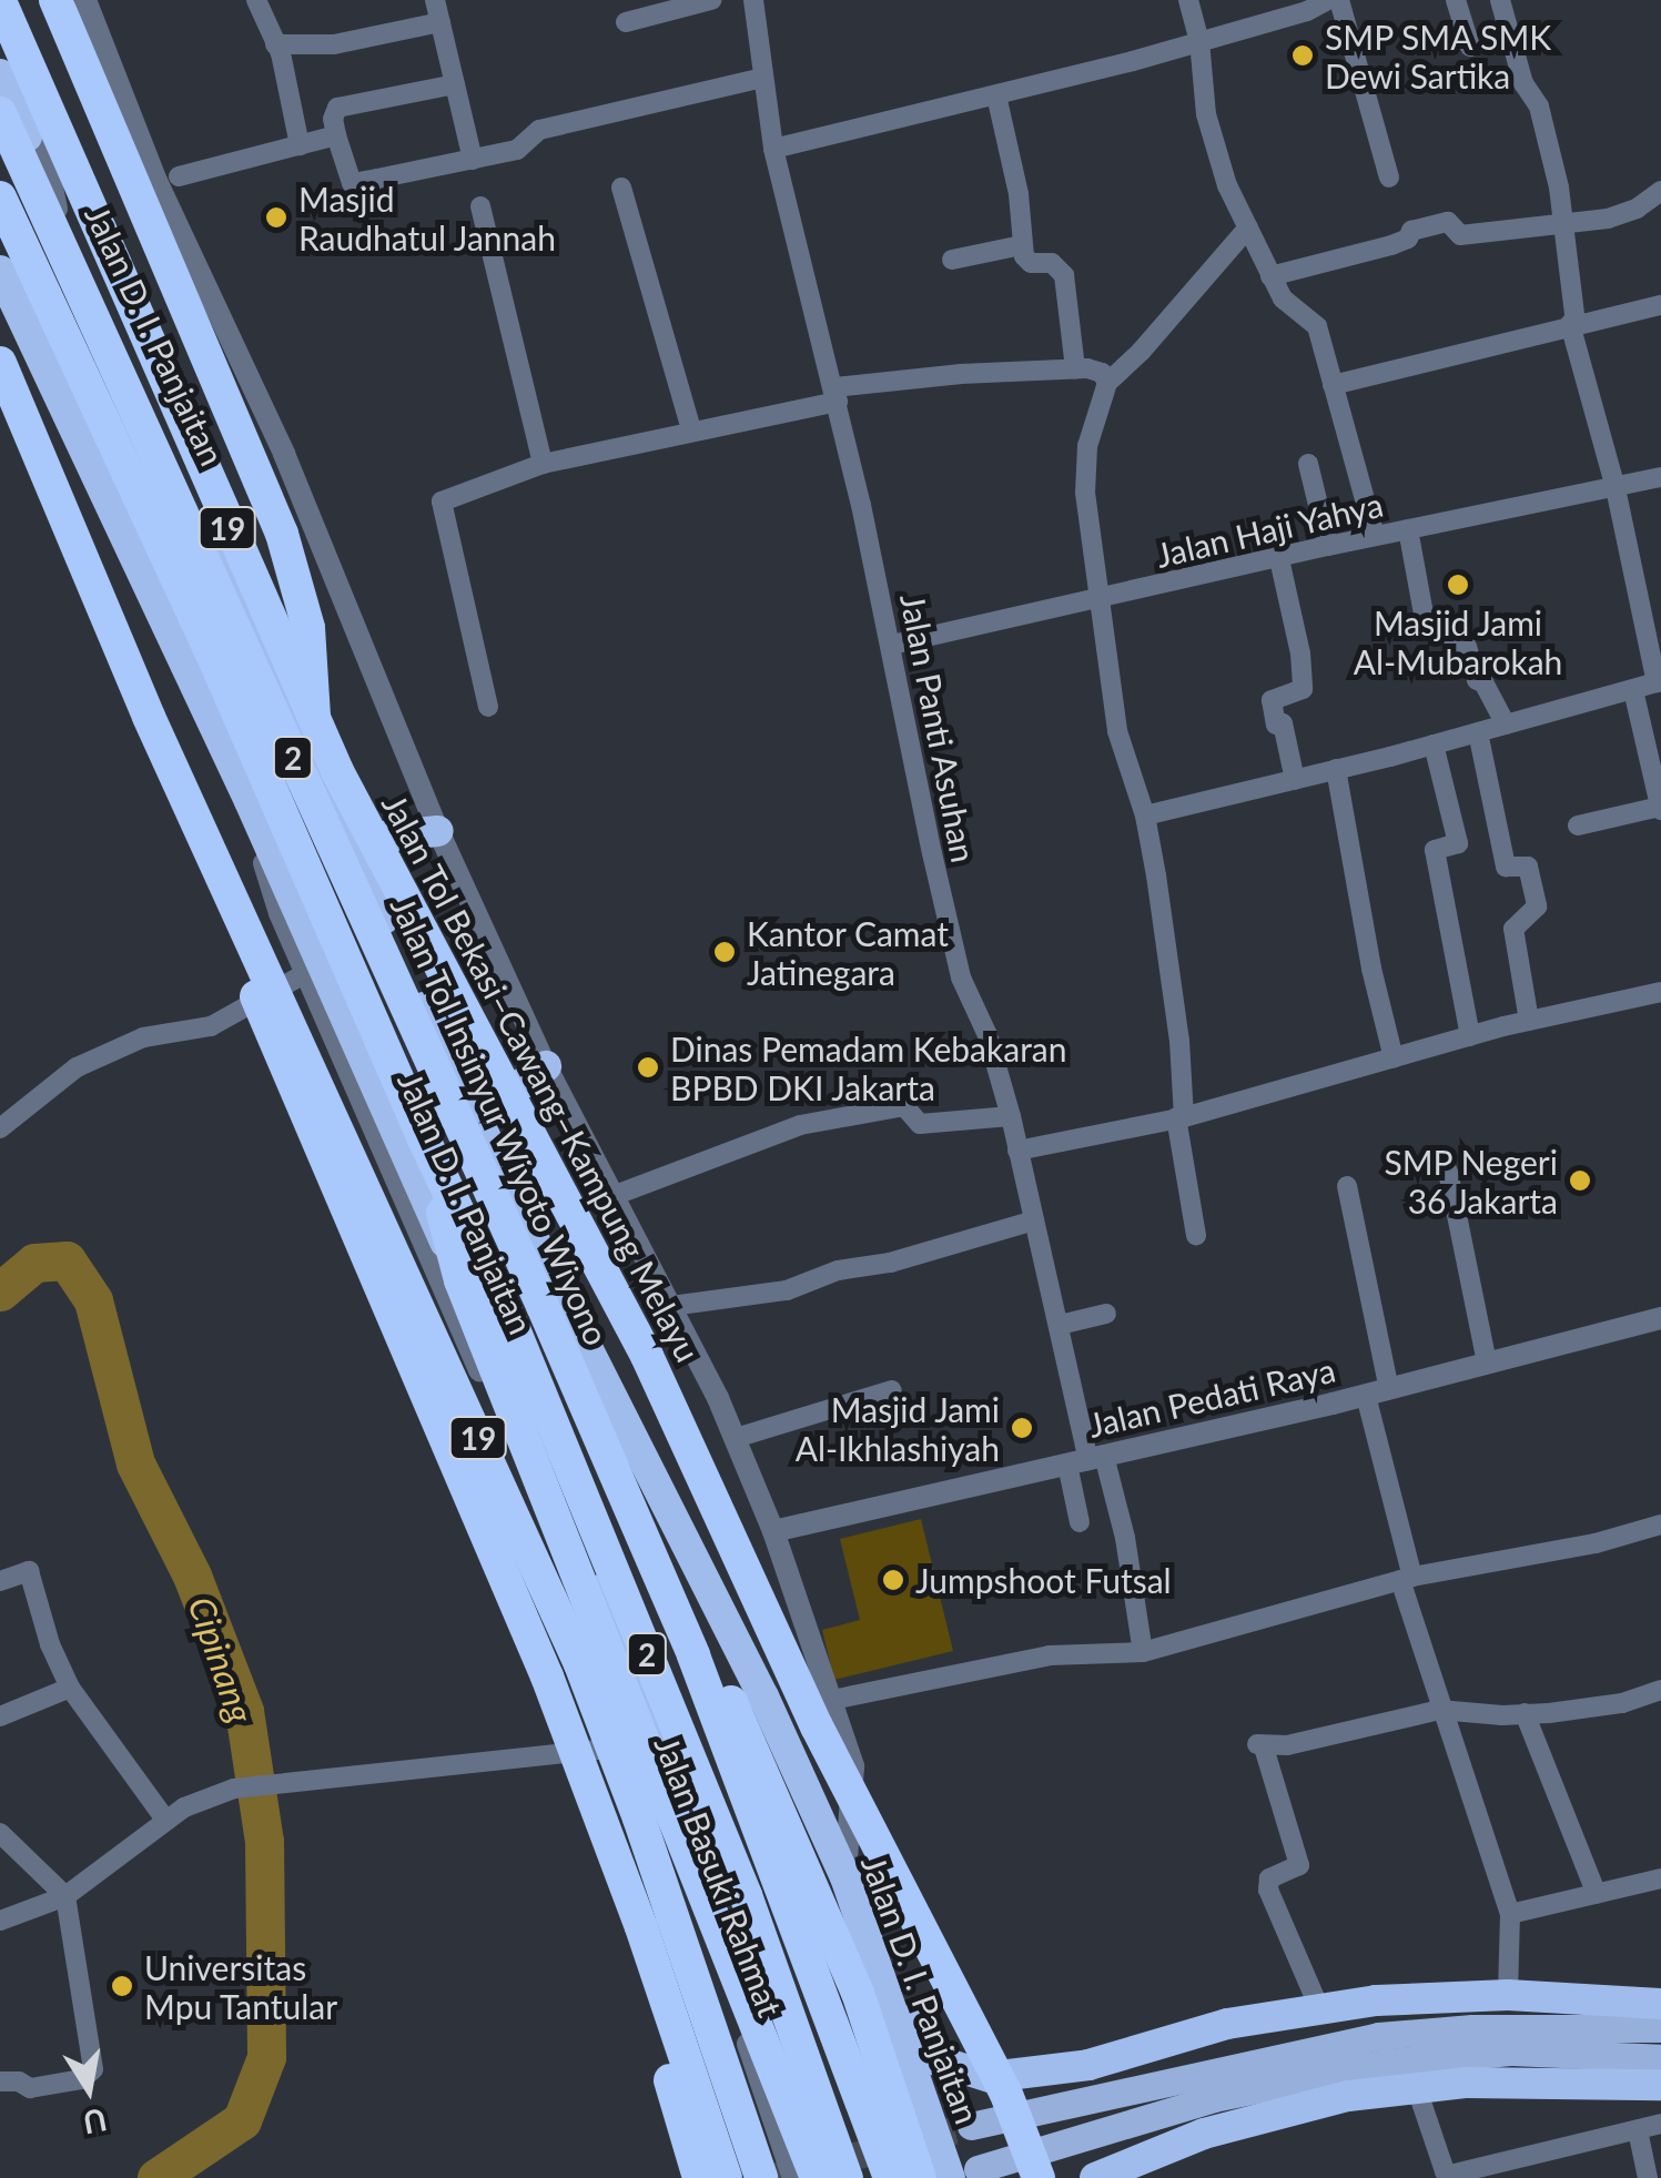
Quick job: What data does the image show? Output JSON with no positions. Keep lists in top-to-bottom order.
{
  "streets": {
    "highway": [
      "Jalan D. I. Panjaitan",
      "19",
      "2",
      "Jalan Tol Bekasi–Cawang–Kampung Melayu",
      "Jalan Tol Insinyur Wiyoto Wiyono"
    ],
    "street": [
      "Jalan Haji Yahya",
      "Jalan Panti Asuhan",
      "Jalan Pedati Raya",
      "Jalan Basuki Rahmat"
    ]
  },
  "crossings": [
    ["Jalan D. I. Panjaitan", "Jalan Basuki Rahmat"],
    ["Jalan Haji Yahya", "Jalan Panti Asuhan"],
    ["Jalan Panti Asuhan", "Jalan Pedati Raya"]
  ],
  "water": ["Cipinang"],
  "places": [
    "SMP SMA SMK Dewi Sartika",
    "Masjid Raudhatul Jannah",
    "Masjid Jami Al-Mubarokah",
    "Kantor Camat Jatinegara",
    "Dinas Pemadam Kebakaran BPBD DKI Jakarta",
    "SMP Negeri 36 Jakarta",
    "Masjid Jami Al-Ikhlashiyah",
    "Jumpshoot Futsal",
    "Universitas Mpu Tantular"
  ],
  "north": "bottom"
}
